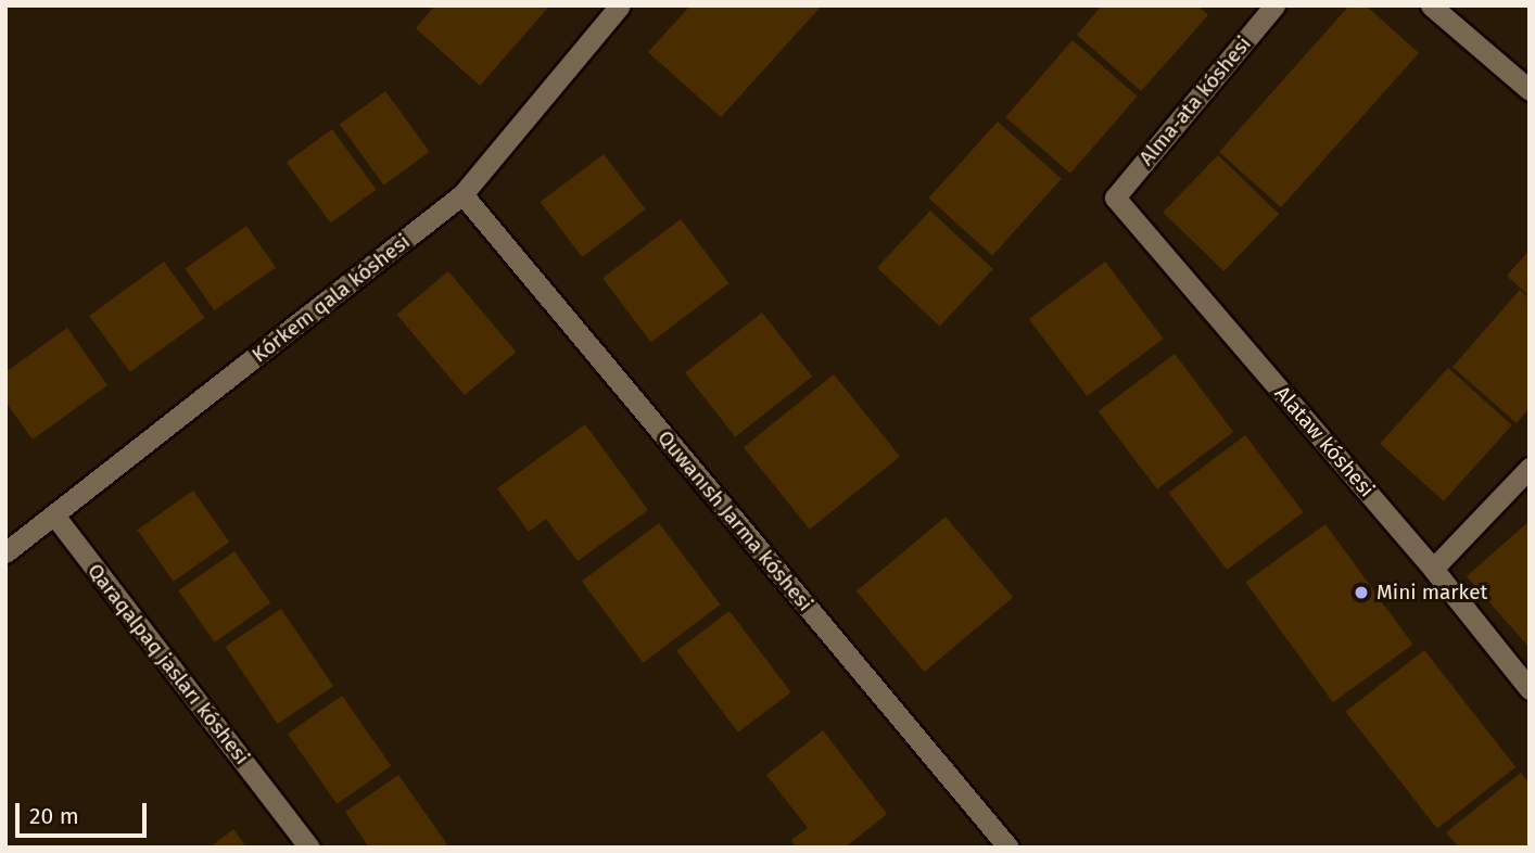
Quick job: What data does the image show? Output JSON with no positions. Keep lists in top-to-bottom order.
{
  "streets": {
    "street": [
      "Alma-ata kóshesi",
      "Kórkem qala kóshesi",
      "Alataw kóshesi",
      "Quwanısh Jarma kóshesi",
      "Qaraqalpaq jasları kóshesi"
    ]
  },
  "crossings": [
    ["Alma-ata kóshesi", "Alataw kóshesi"],
    ["Kórkem qala kóshesi", "Quwanısh Jarma kóshesi"],
    ["Kórkem qala kóshesi", "Qaraqalpaq jasları kóshesi"]
  ],
  "places": ["Mini market"],
  "scale_bar": "20 m"
}
